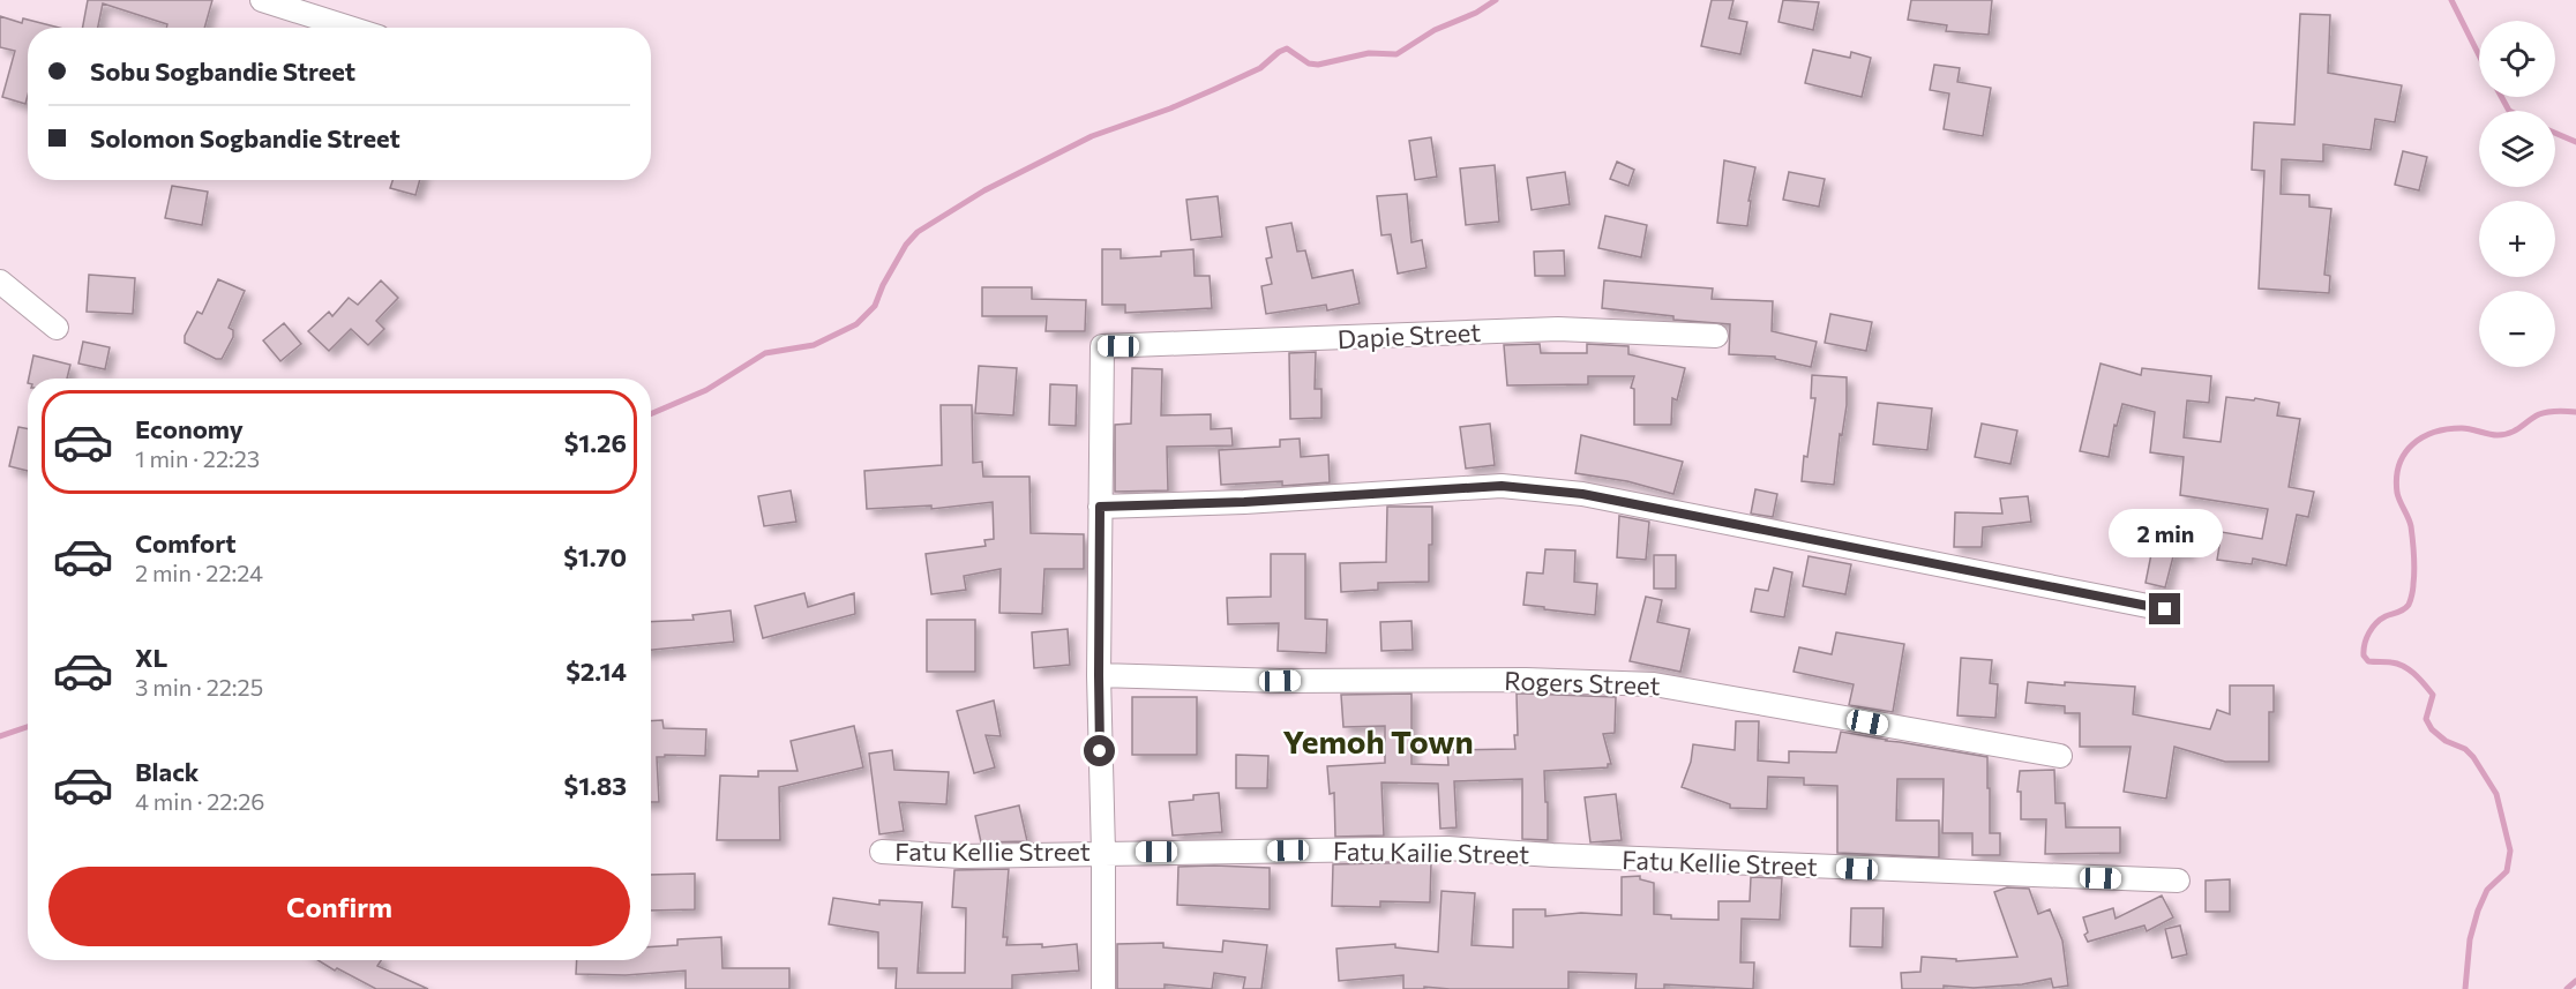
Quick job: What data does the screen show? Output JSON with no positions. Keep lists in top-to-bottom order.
{
  "streets": {
    "street": [
      "Dapie Street",
      "Rogers Street",
      "Fatu Kellie Street",
      "Fatu Kailie Street"
    ]
  },
  "crossings": [
    ["Fatu Kellie Street", "Fatu Kailie Street"]
  ],
  "districts": ["Yemoh Town"],
  "page": {
    "map_buttons": ["+", "−"],
    "banner": ["Sobu Sogbandie Street", "Solomon Sogbandie Street"],
    "list": [
      {
        "name": "Economy",
        "note": "1 min · 22:23",
        "value": "$1.26"
      },
      {
        "name": "Comfort",
        "note": "2 min · 22:24",
        "value": "$1.70"
      },
      {
        "name": "XL",
        "note": "3 min · 22:25",
        "value": "$2.14"
      },
      {
        "name": "Black",
        "note": "4 min · 22:26",
        "value": "$1.83"
      }
    ],
    "bubble": "2 min",
    "buttons": "Confirm"
  }
}
